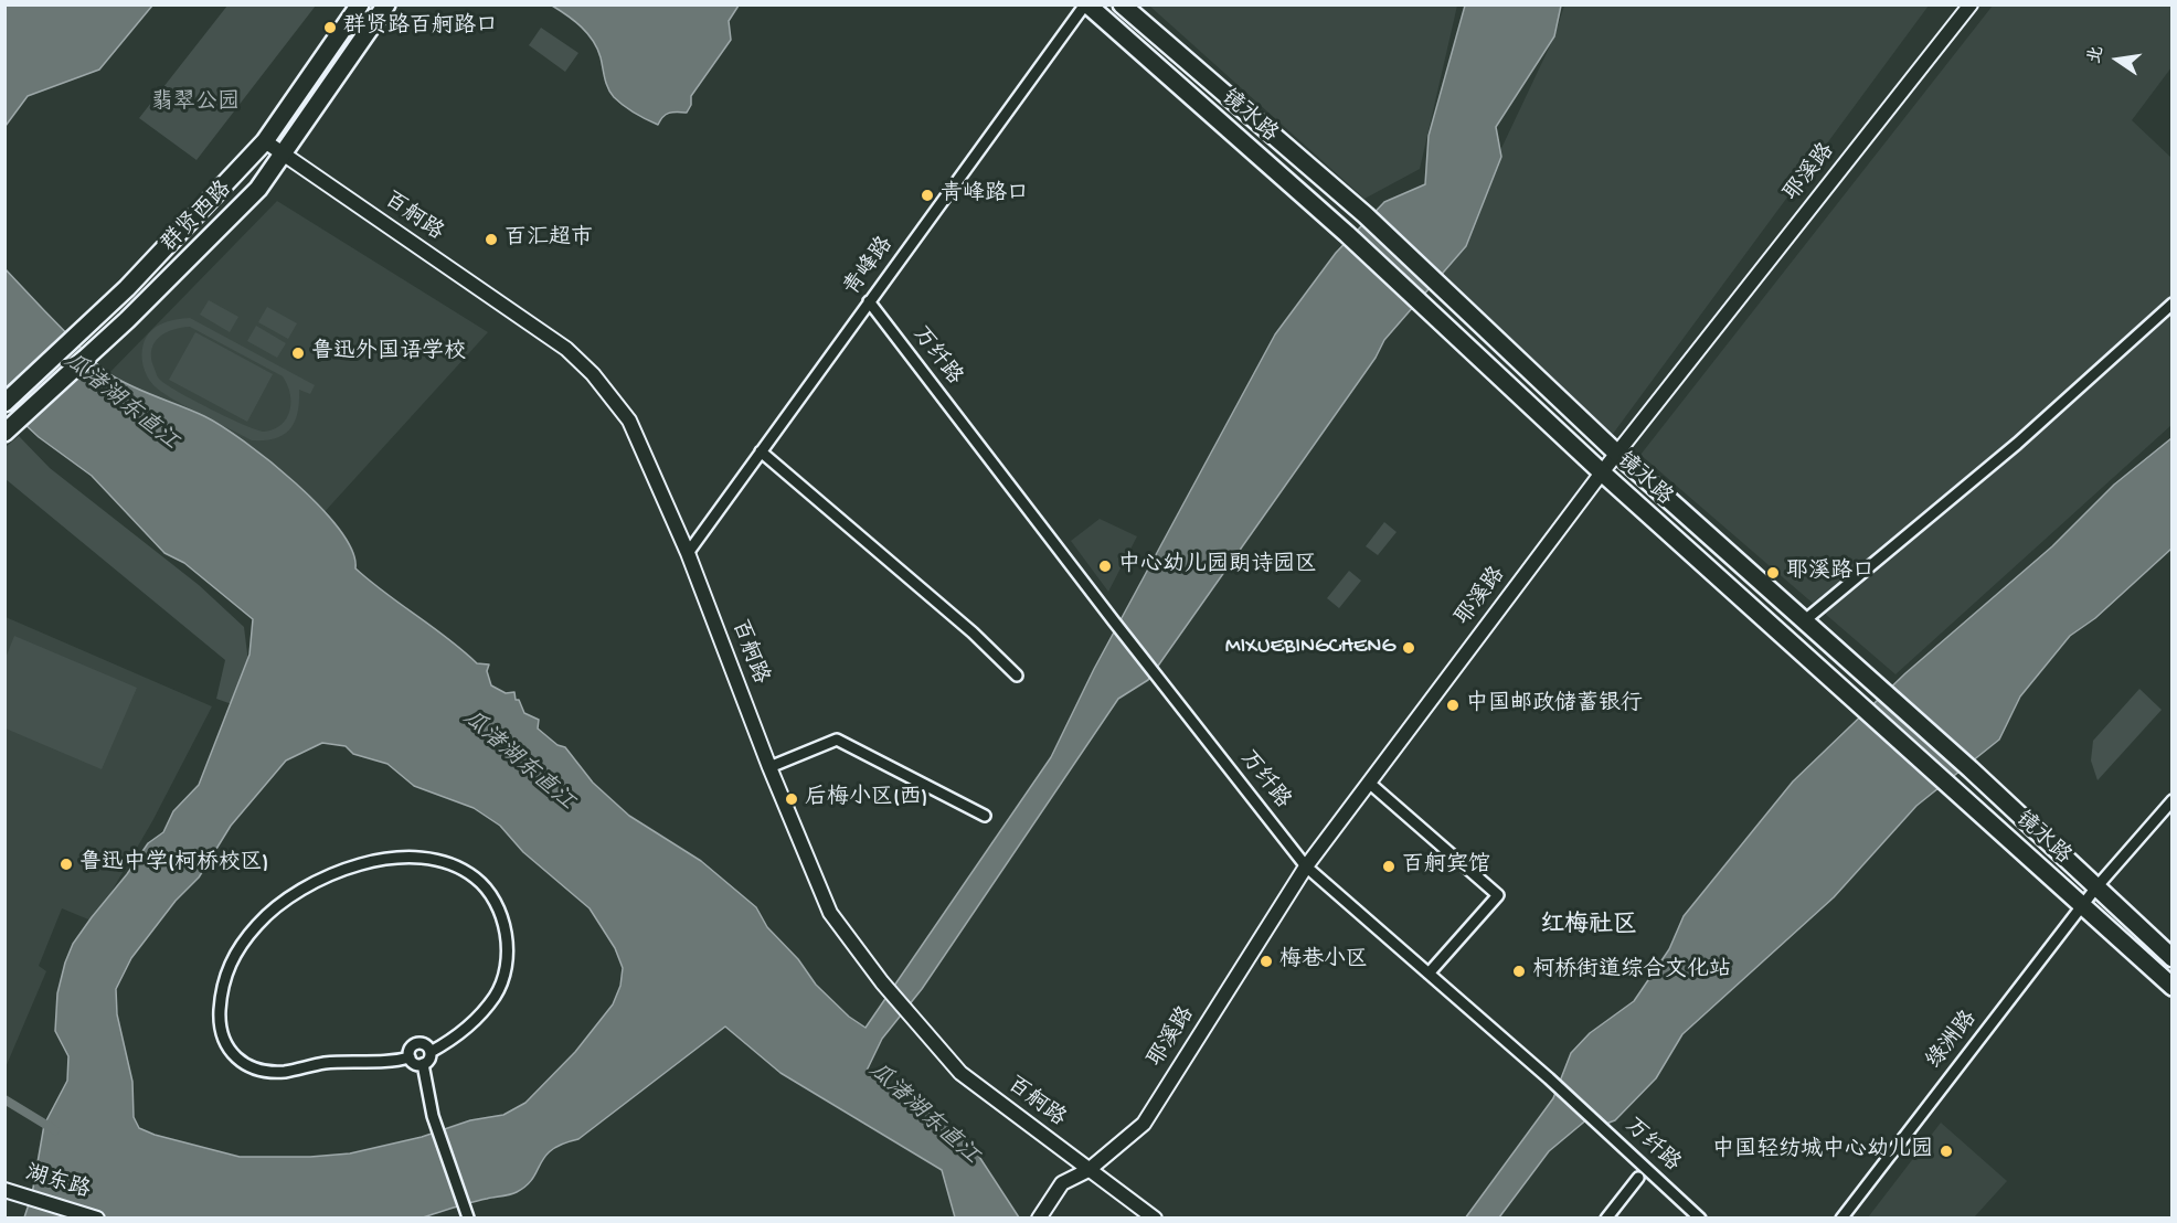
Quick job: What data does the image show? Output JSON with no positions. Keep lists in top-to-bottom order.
{
  "streets": {
    "main road": ["镜水路", "群贤西路"],
    "street": [
      "耶溪路",
      "百舸路",
      "青峰路",
      "万纤路",
      "绿洲路",
      "湖东路"
    ]
  },
  "crossings": [
    ["镜水路", "耶溪路"],
    ["镜水路", "青峰路"],
    ["镜水路", "绿洲路"],
    ["耶溪路", "百舸路"],
    ["耶溪路", "万纤路"],
    ["群贤西路", "百舸路"],
    ["百舸路", "青峰路"],
    ["青峰路", "万纤路"]
  ],
  "districts": ["红梅社区"],
  "water": ["瓜渚湖东直江"],
  "parks": ["翡翠公园"],
  "places": [
    "群贤路百舸路口",
    "青峰路口",
    "百汇超市",
    "鲁迅外国语学校",
    "中心幼儿园朗诗园区",
    "耶溪路口",
    "MIXUEBINGCHENG",
    "中国邮政储蓄银行",
    "后梅小区(西)",
    "鲁迅中学(柯桥校区)",
    "百舸宾馆",
    "梅巷小区",
    "柯桥街道综合文化站",
    "中国轻纺城中心幼儿园"
  ],
  "north": "left"
}
